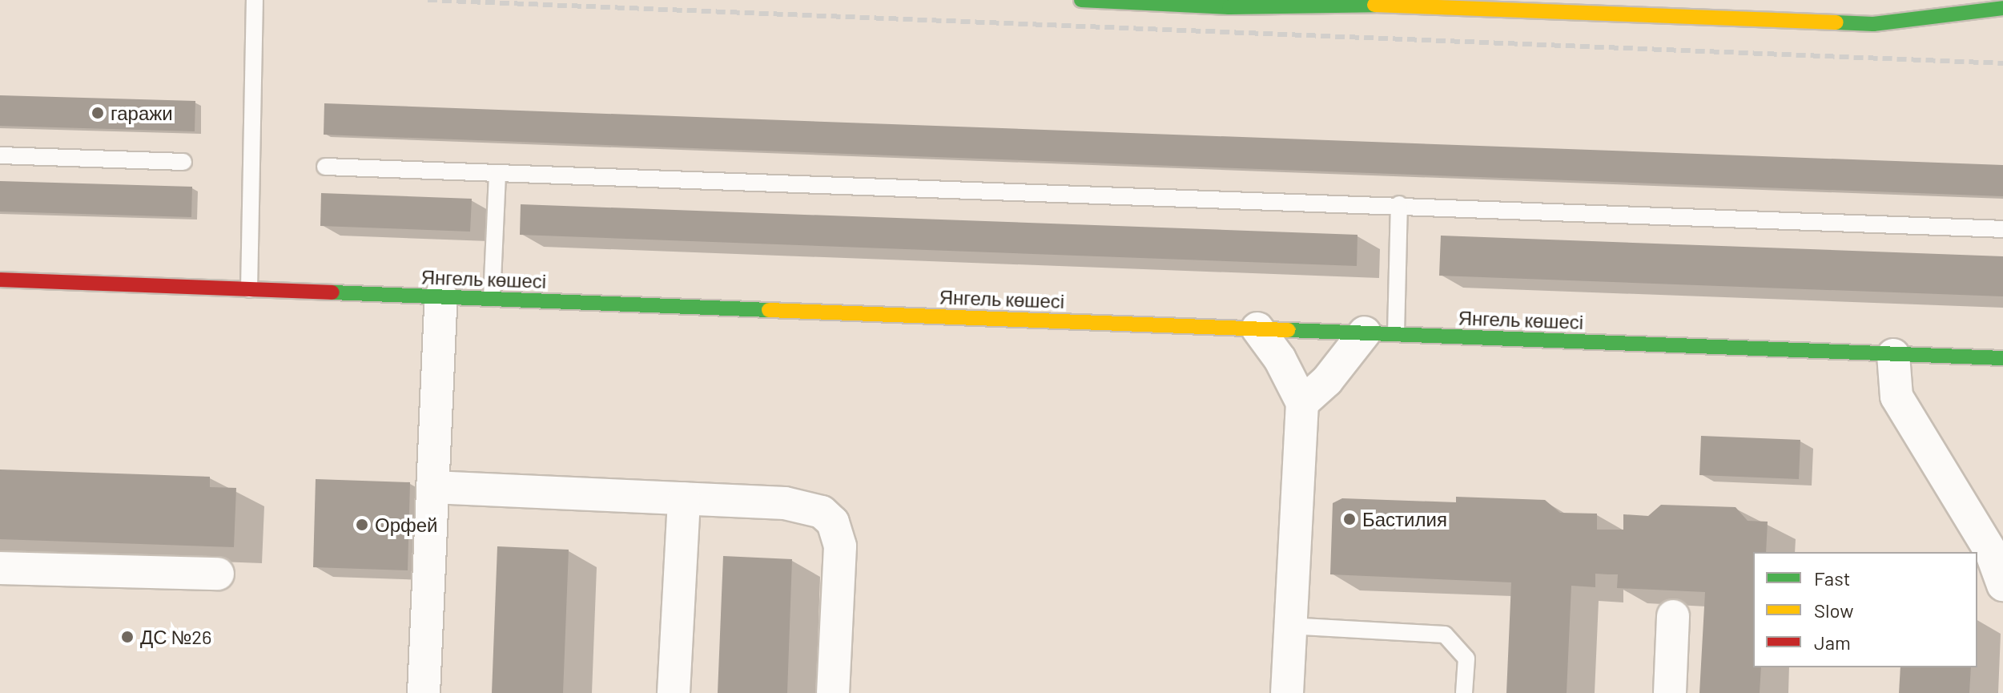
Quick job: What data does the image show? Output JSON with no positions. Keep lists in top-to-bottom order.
{
  "streets": {
    "street": ["Янгель көшесі"]
  },
  "places": [
    "гаражи",
    "Бастилия",
    "Орфей",
    "ДС №26"
  ],
  "legend": ["Fast", "Slow", "Jam"]
}
